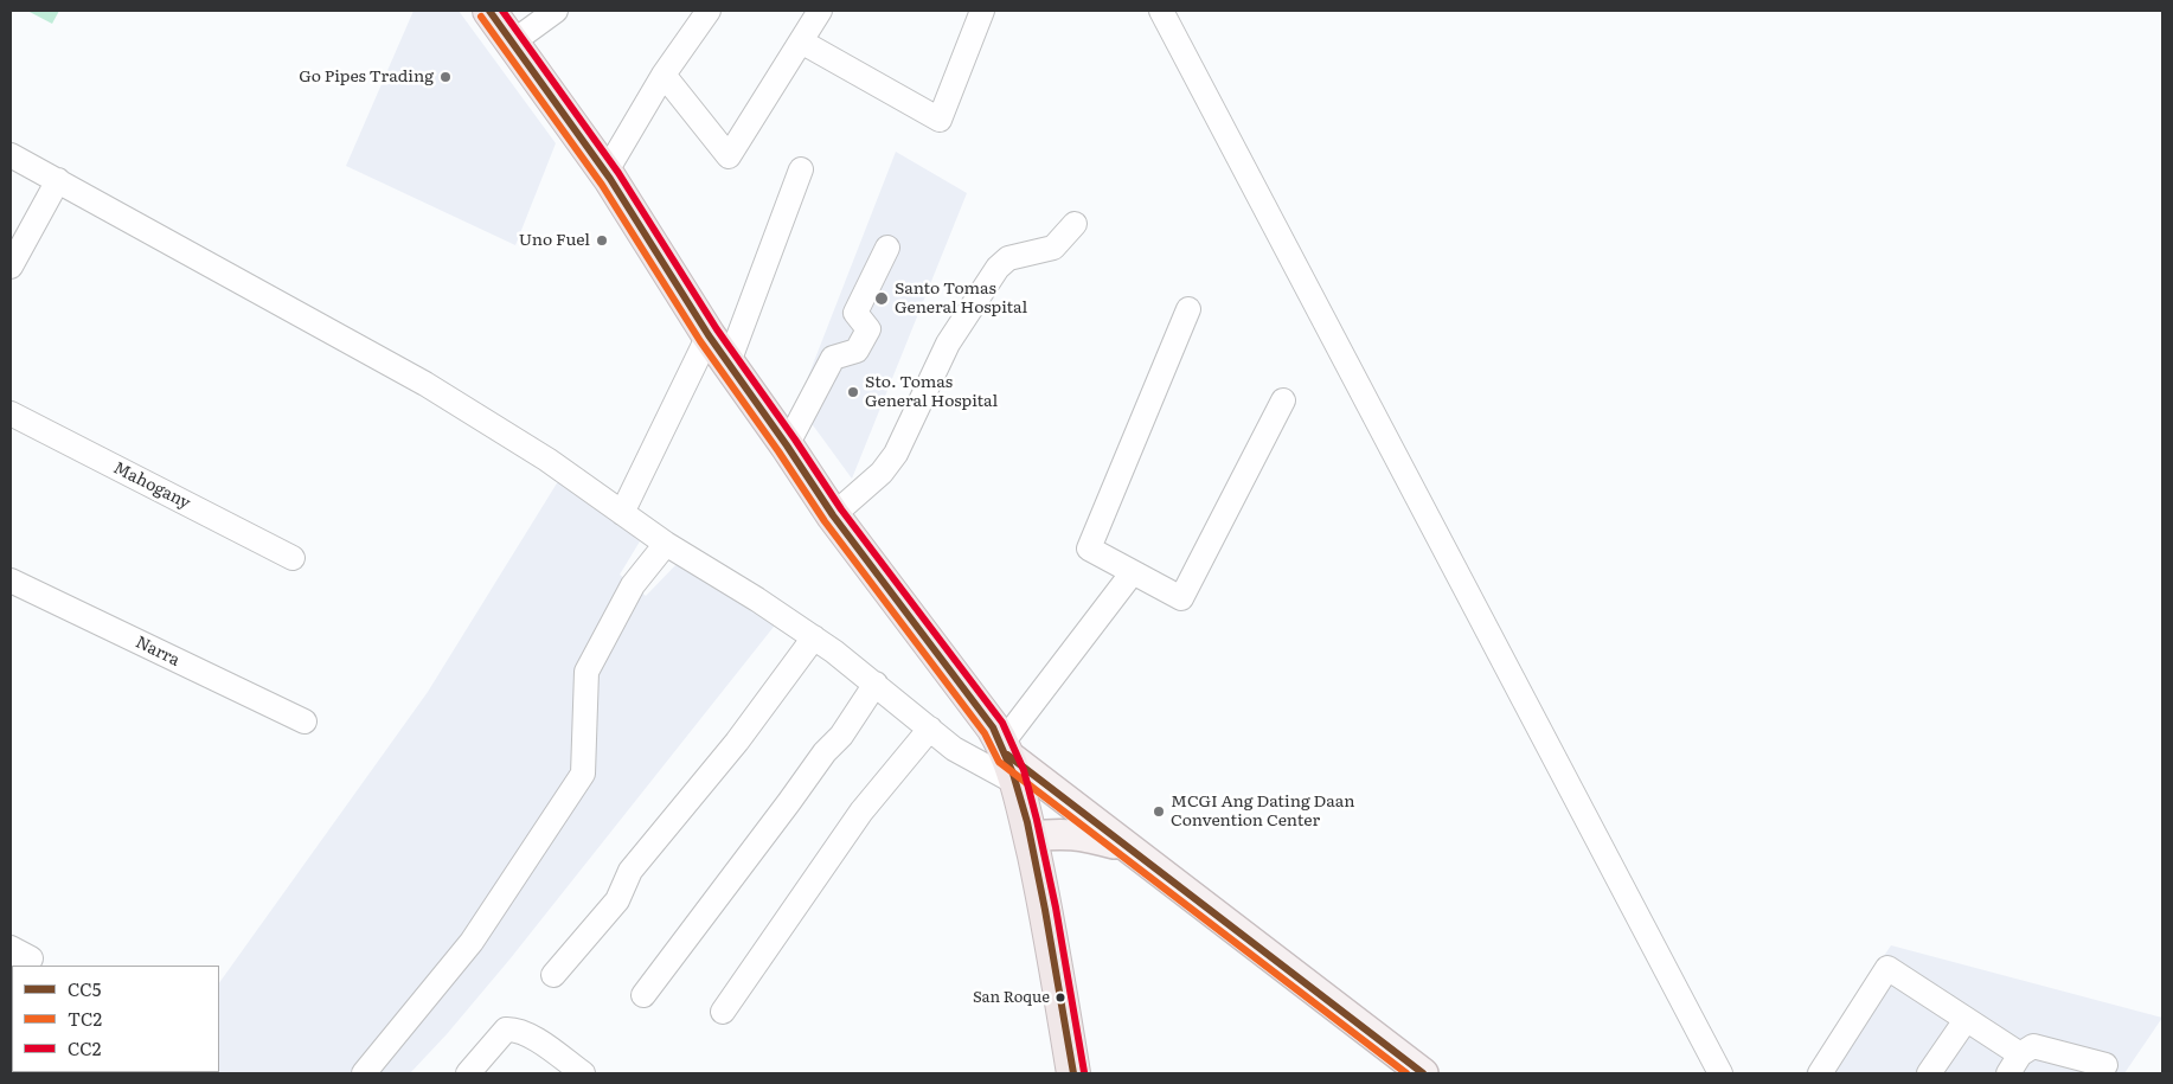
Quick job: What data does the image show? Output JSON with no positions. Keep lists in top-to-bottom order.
{
  "streets": {
    "street": ["Mahogany", "Narra"]
  },
  "places": [
    "Go Pipes Trading",
    "Uno Fuel",
    "Santo Tomas General Hospital",
    "Sto. Tomas General Hospital",
    "MCGI Ang Dating Daan Convention Center",
    "San Roque"
  ],
  "lines": ["transit line CC5", "transit line CC2", "transit line TC2"],
  "legend": ["CC5", "TC2", "CC2"]
}
